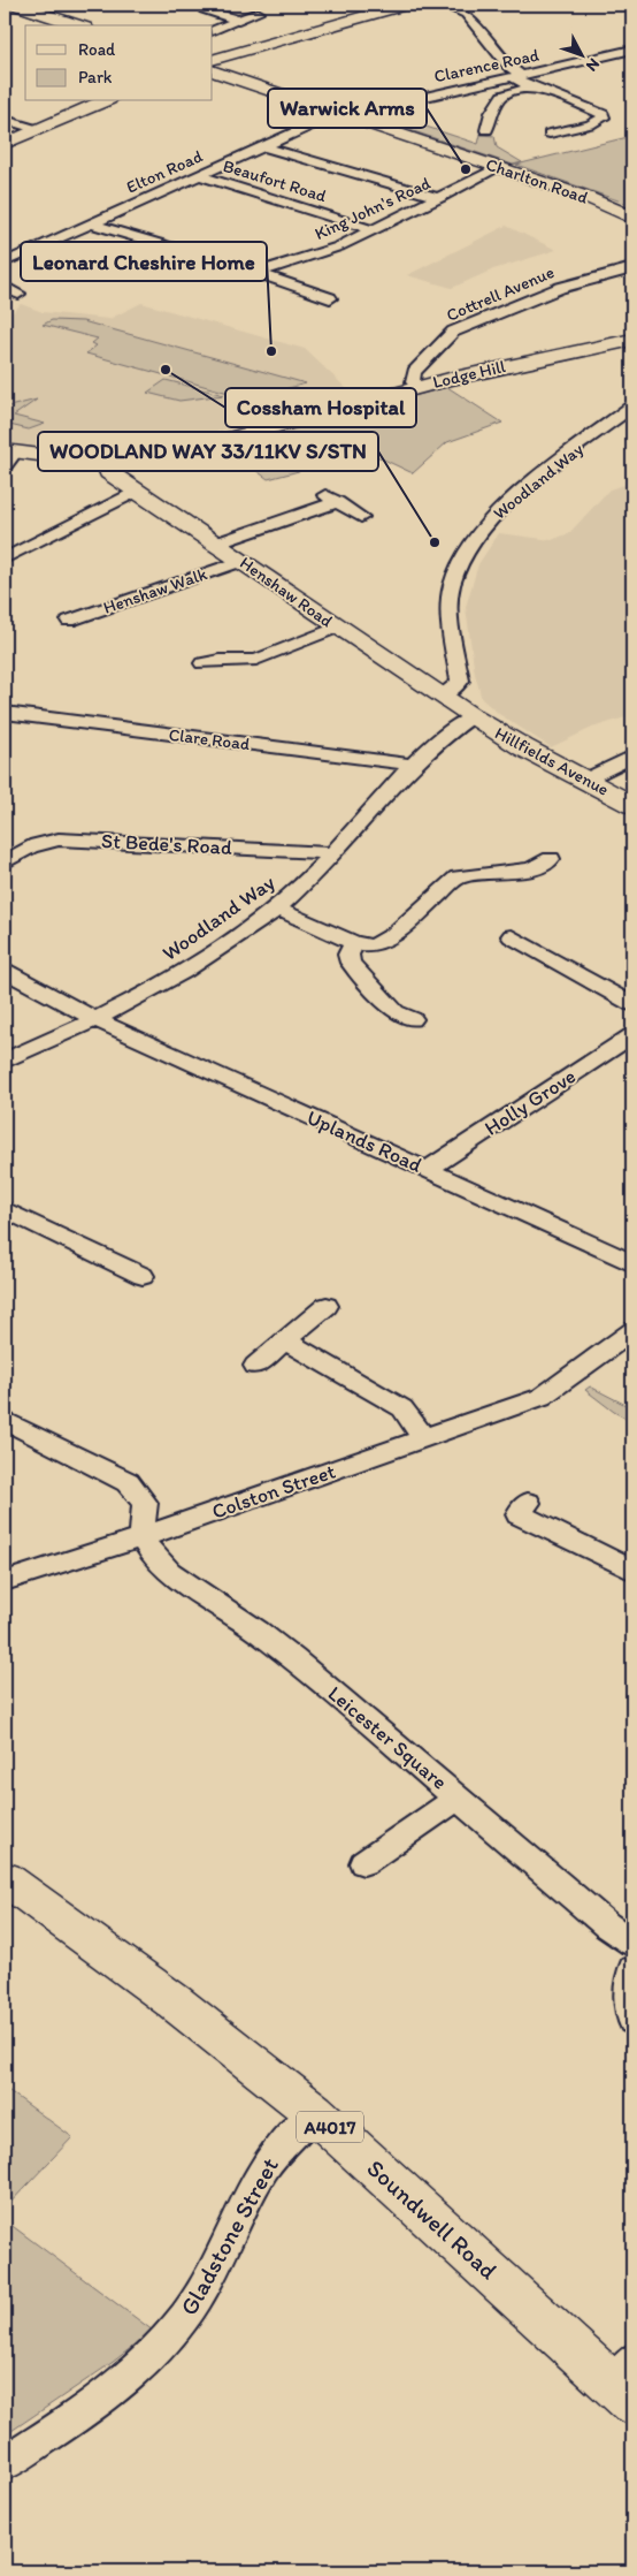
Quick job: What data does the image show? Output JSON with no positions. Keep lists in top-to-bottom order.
{
  "streets": {
    "street": [
      "Clarence Road",
      "Elton Road",
      "Beaufort Road",
      "Charlton Road",
      "King John's Road",
      "Cottrell Avenue",
      "Lodge Hill",
      "Woodland Way",
      "Henshaw Walk",
      "Henshaw Road",
      "Clare Road",
      "Hillfields Avenue",
      "St Bede's Road",
      "Holly Grove",
      "Uplands Road",
      "Colston Street",
      "Leicester Square",
      "A4017",
      "Soundwell Road",
      "Gladstone Street"
    ]
  },
  "crossings": [
    ["Clarence Road", "Elton Road"],
    ["Clarence Road", "Charlton Road"],
    ["Elton Road", "Beaufort Road"],
    ["Elton Road", "Charlton Road"],
    ["Beaufort Road", "King John's Road"],
    ["Charlton Road", "King John's Road"],
    ["Cottrell Avenue", "Lodge Hill"],
    ["Lodge Hill", "Henshaw Road"],
    ["Woodland Way", "Henshaw Road"],
    ["Woodland Way", "Clare Road"],
    ["Woodland Way", "Hillfields Avenue"],
    ["Woodland Way", "St Bede's Road"],
    ["Woodland Way", "Uplands Road"],
    ["Henshaw Walk", "Henshaw Road"],
    ["Henshaw Road", "Hillfields Avenue"],
    ["Holly Grove", "Uplands Road"],
    ["Colston Street", "Leicester Square"],
    ["Soundwell Road", "Gladstone Street"]
  ],
  "places": [
    "Warwick Arms",
    "Leonard Cheshire Home",
    "Cossham Hospital",
    "WOODLAND WAY 33/11KV S/STN"
  ],
  "legend": ["Road", "Park"],
  "north": "bottom right"
}
